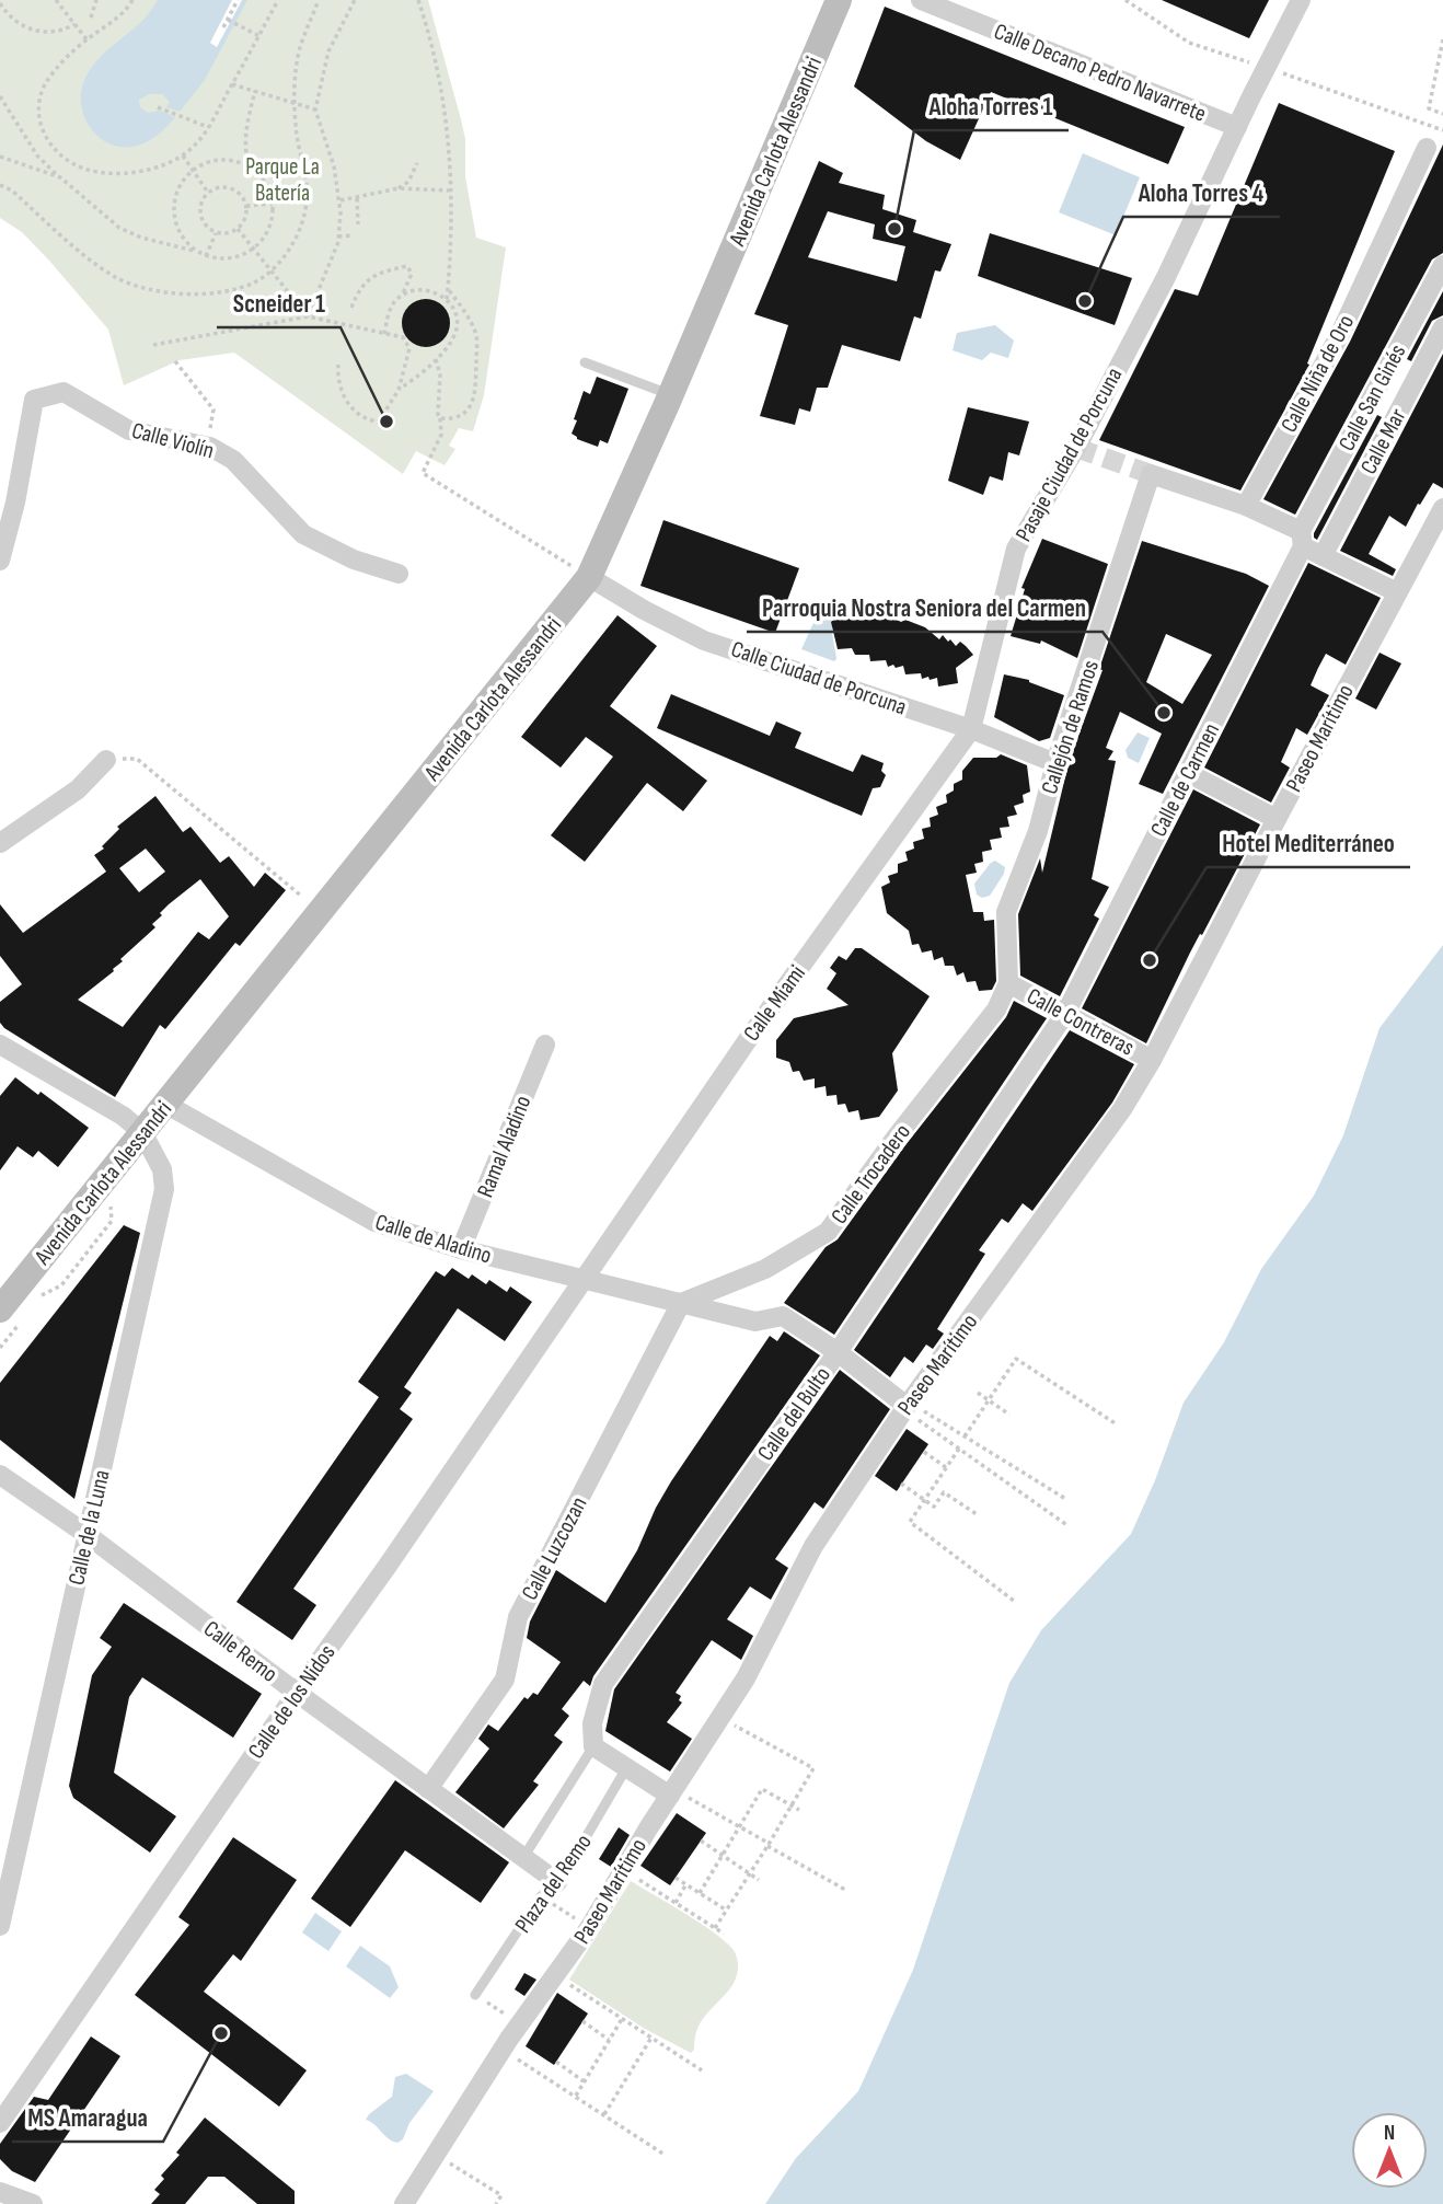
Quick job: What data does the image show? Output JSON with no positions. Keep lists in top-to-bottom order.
{
  "streets": {
    "main road": ["Avenida Carlota Alessandri"],
    "street": [
      "Calle Decano Pedro Navarrete",
      "Calle Niña de Oro",
      "Calle San Ginés",
      "Calle Violín",
      "Calle Mar",
      "Pasaje Ciudad de Porcuna",
      "Calle Ciudad de Porcuna",
      "Callejón de Ramos",
      "Paseo Marítimo",
      "Calle de Carmen",
      "Calle Miami",
      "Calle Contreras",
      "Ramal Aladino",
      "Calle Trocadero",
      "Calle de Aladino",
      "Calle del Bulto",
      "Calle de la Luna",
      "Calle Luzcozan",
      "Calle Remo",
      "Calle de los Nidos"
    ],
    "lane": ["Plaza del Remo"]
  },
  "crossings": [
    ["Calle Decano Pedro Navarrete", "Pasaje Ciudad de Porcuna"],
    ["Avenida Carlota Alessandri", "Calle Ciudad de Porcuna"],
    ["Avenida Carlota Alessandri", "Calle de Aladino"],
    ["Avenida Carlota Alessandri", "Calle de la Luna"],
    ["Calle Niña de Oro", "Callejón de Ramos"],
    ["Calle San Ginés", "Calle de Carmen"],
    ["Pasaje Ciudad de Porcuna", "Calle Ciudad de Porcuna"],
    ["Pasaje Ciudad de Porcuna", "Calle Miami"],
    ["Calle Ciudad de Porcuna", "Callejón de Ramos"],
    ["Calle Ciudad de Porcuna", "Calle Miami"],
    ["Callejón de Ramos", "Calle Contreras"],
    ["Callejón de Ramos", "Calle Trocadero"],
    ["Paseo Marítimo", "Calle Contreras"],
    ["Paseo Marítimo", "Calle de Aladino"],
    ["Calle de Carmen", "Calle Contreras"],
    ["Calle de Carmen", "Calle del Bulto"],
    ["Calle Miami", "Calle de Aladino"],
    ["Calle Miami", "Calle de los Nidos"],
    ["Calle Contreras", "Calle Trocadero"],
    ["Calle Contreras", "Calle del Bulto"],
    ["Ramal Aladino", "Calle de Aladino"],
    ["Calle Trocadero", "Calle de Aladino"],
    ["Calle Trocadero", "Calle Luzcozan"],
    ["Calle de Aladino", "Calle del Bulto"],
    ["Calle de Aladino", "Calle Luzcozan"],
    ["Calle de Aladino", "Calle de los Nidos"],
    ["Calle del Bulto", "Plaza del Remo"],
    ["Calle de la Luna", "Calle Remo"],
    ["Calle Luzcozan", "Calle Remo"],
    ["Calle Remo", "Calle de los Nidos"],
    ["Calle Remo", "Plaza del Remo"]
  ],
  "parks": ["Parque La Batería"],
  "places": [
    "Aloha Torres 1",
    "Aloha Torres 4",
    "Scneider 1",
    "Parroquia Nostra Seniora del Carmen",
    "Hotel Mediterráneo",
    "MS Amaragua"
  ],
  "north": "top"
}
